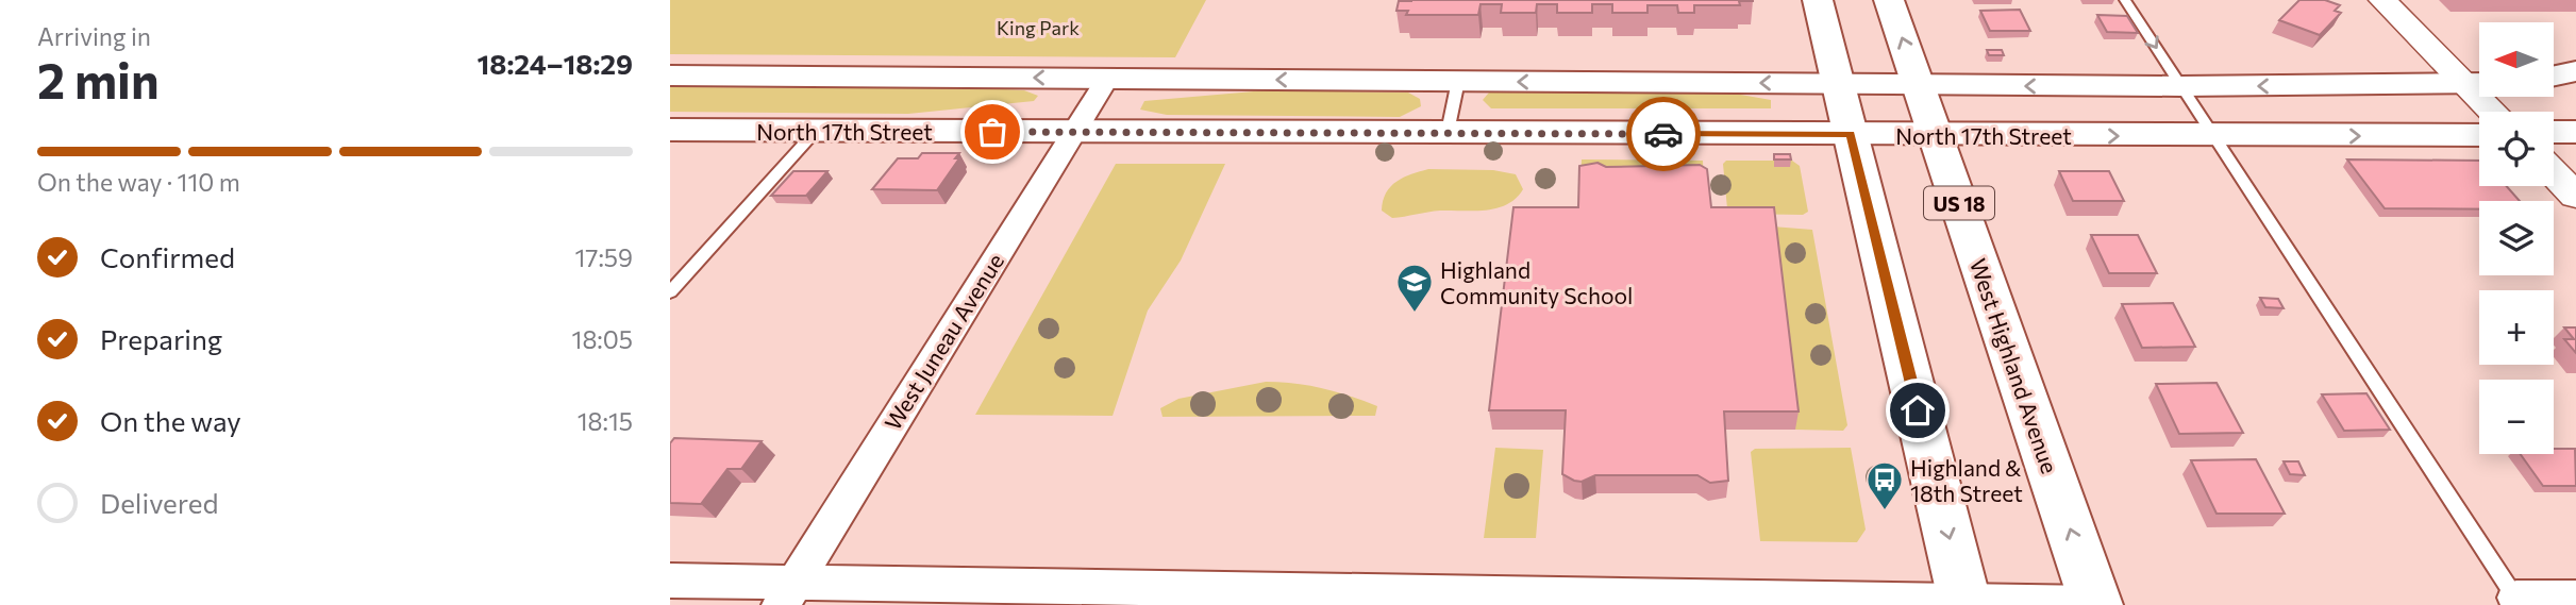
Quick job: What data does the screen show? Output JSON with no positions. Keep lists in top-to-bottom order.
{
  "streets": {
    "main road": ["North 17th Street", "US 18", "West Highland Avenue"],
    "street": ["West Juneau Avenue"]
  },
  "crossings": [
    ["North 17th Street", "West Juneau Avenue"],
    ["North 17th Street", "West Highland Avenue"]
  ],
  "parks": ["King Park"],
  "places": {
    "school or university": ["Highland Community School"],
    "bus stop": ["Highland & 18th Street"]
  },
  "north": "left",
  "page": {
    "heading": ["2 min", "Arriving in", "18:24–18:29"],
    "map_buttons": ["+", "−"],
    "bar": "On the way · 110 m",
    "list": [
      ["Confirmed", "17:59"],
      ["Preparing", "18:05"],
      ["On the way", "18:15"],
      "Delivered"
    ]
  }
}
